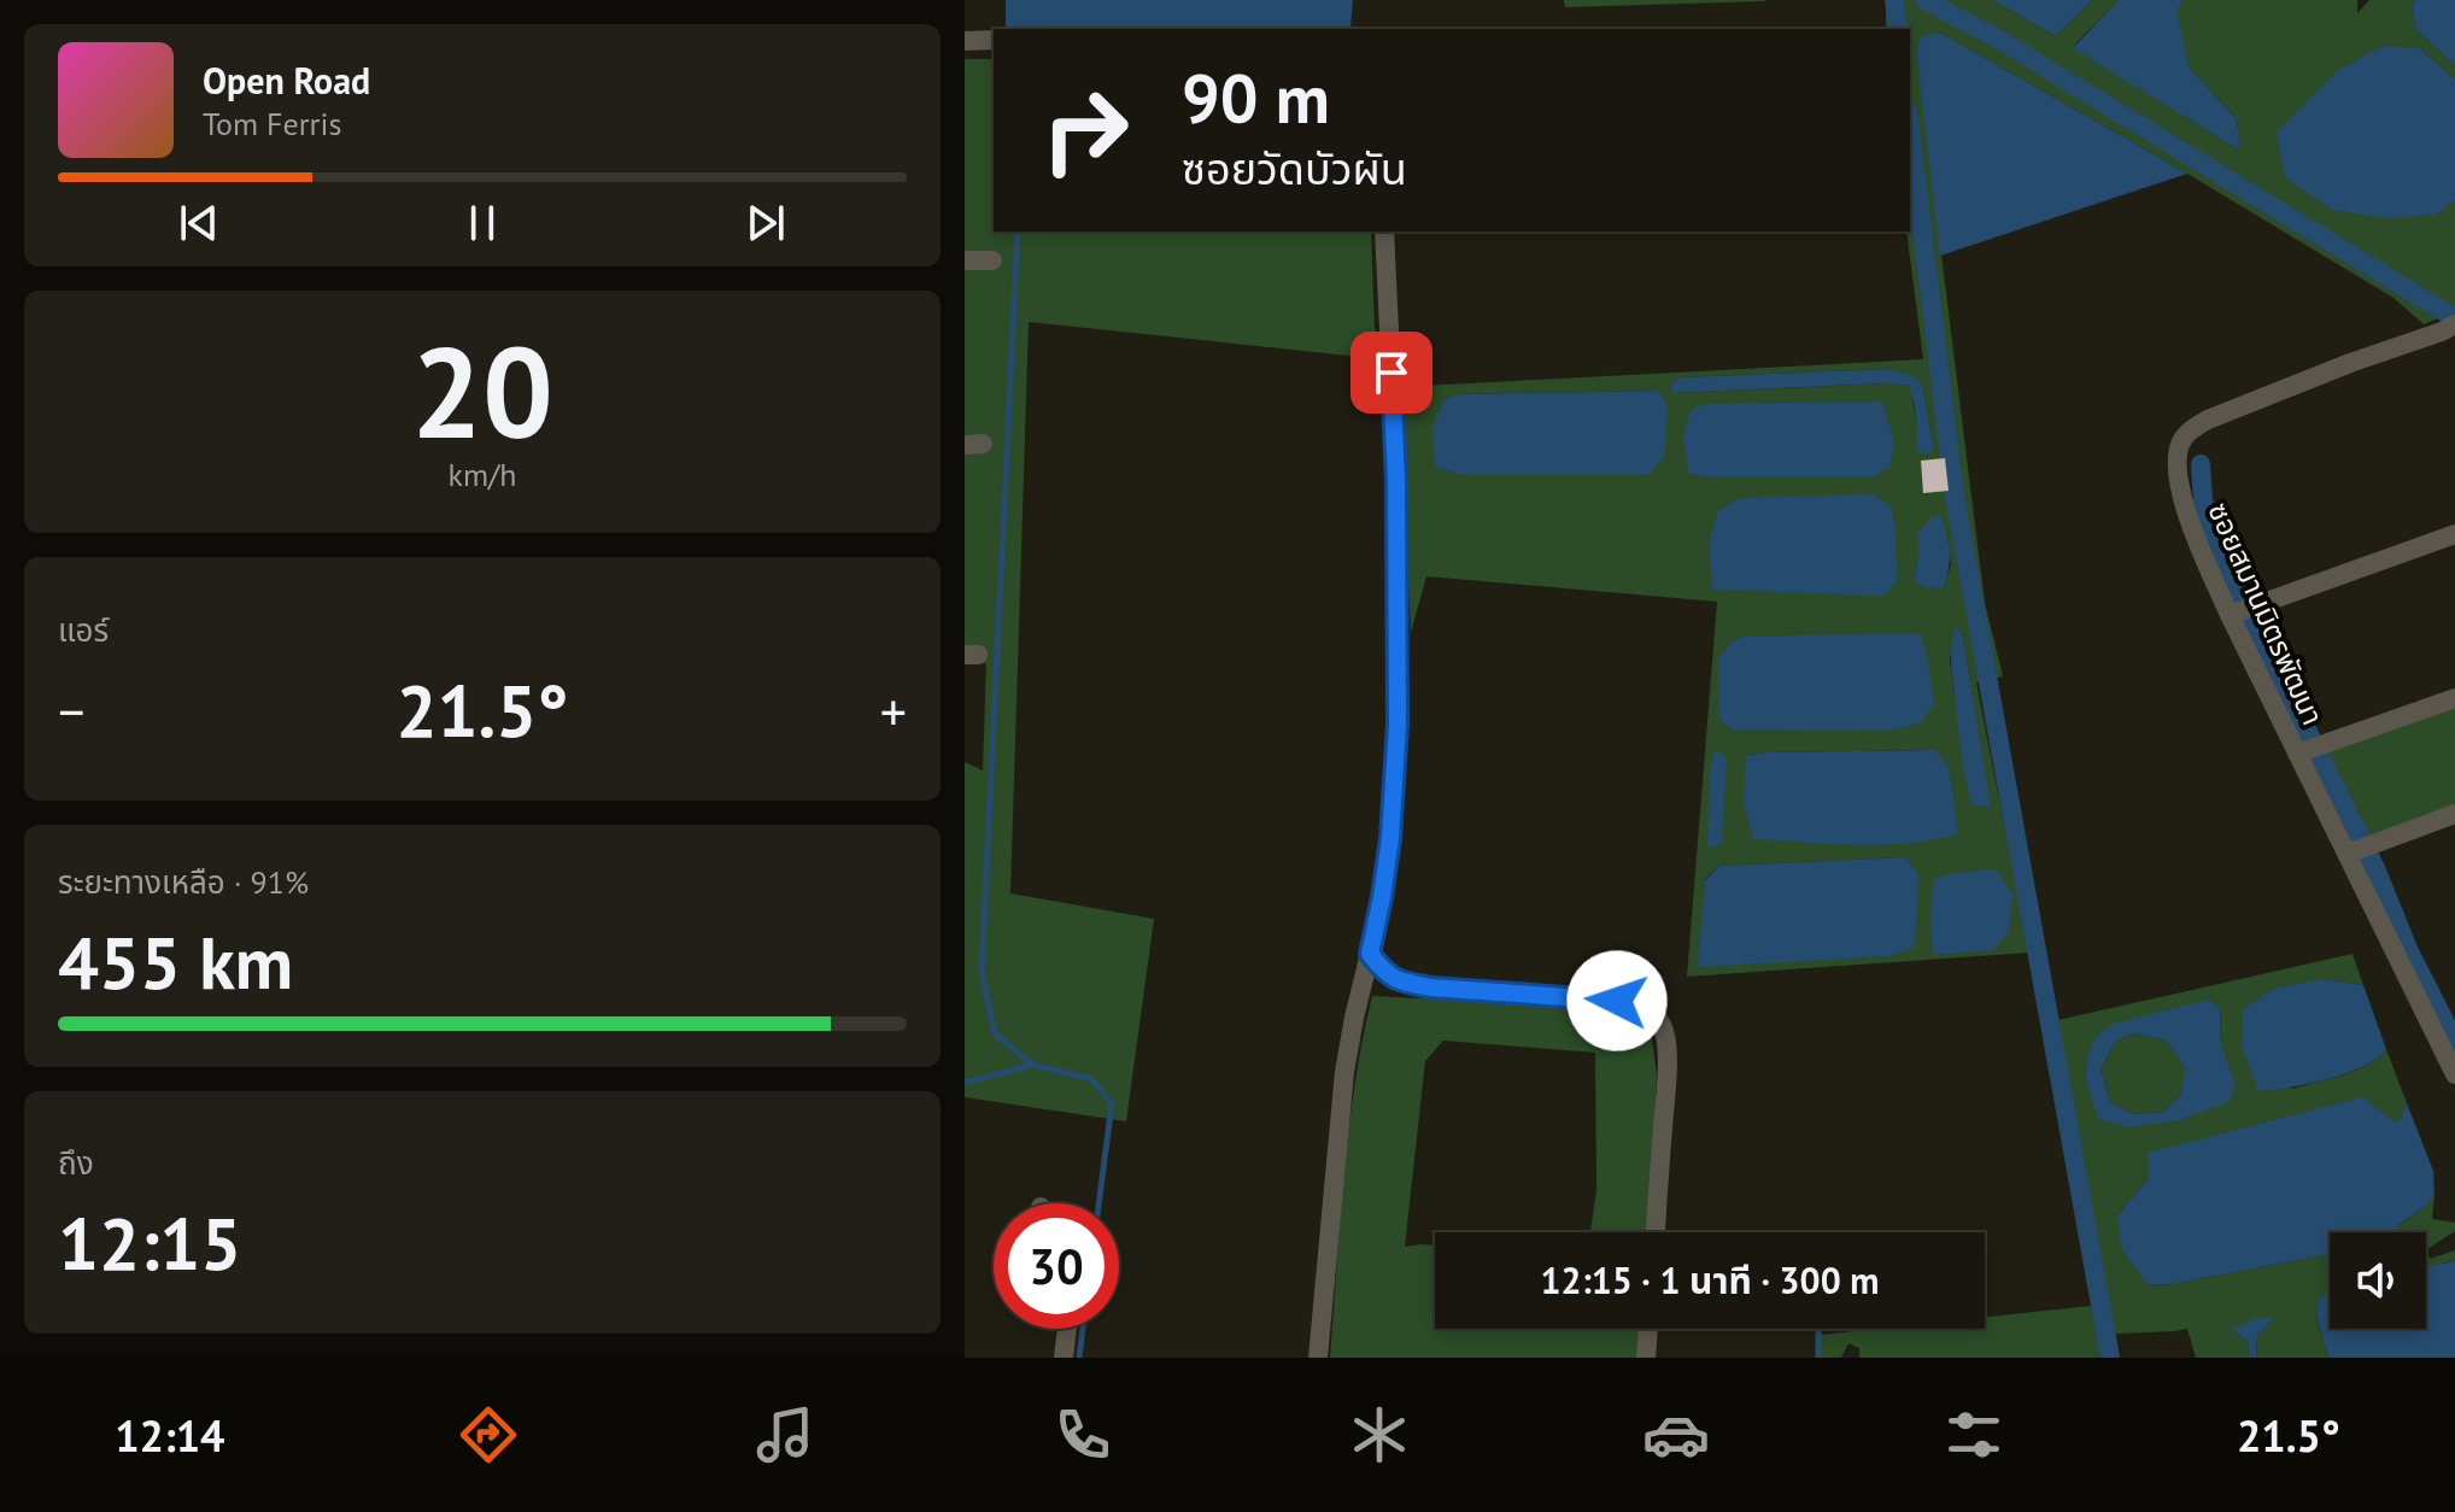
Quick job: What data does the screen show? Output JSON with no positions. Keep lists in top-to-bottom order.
{
  "streets": {
    "street": ["ซอยสมานมิตรพัฒนา"]
  },
  "page": {
    "turn": ["90 m", "ซอยวัดบัวผัน"],
    "song": ["Open Road", "Tom Ferris"],
    "tile": [
      ["20", "km/h"],
      "แอร์",
      ["ระยะทางเหลือ · 91%", "455 km"],
      ["ถึง", "12:15"]
    ],
    "heat": ["−", "21.5°", "+"],
    "limit": "30",
    "trip": "12:15 · 1 นาที · 300 m",
    "tabs": ["12:14", "21.5°"]
  }
}
